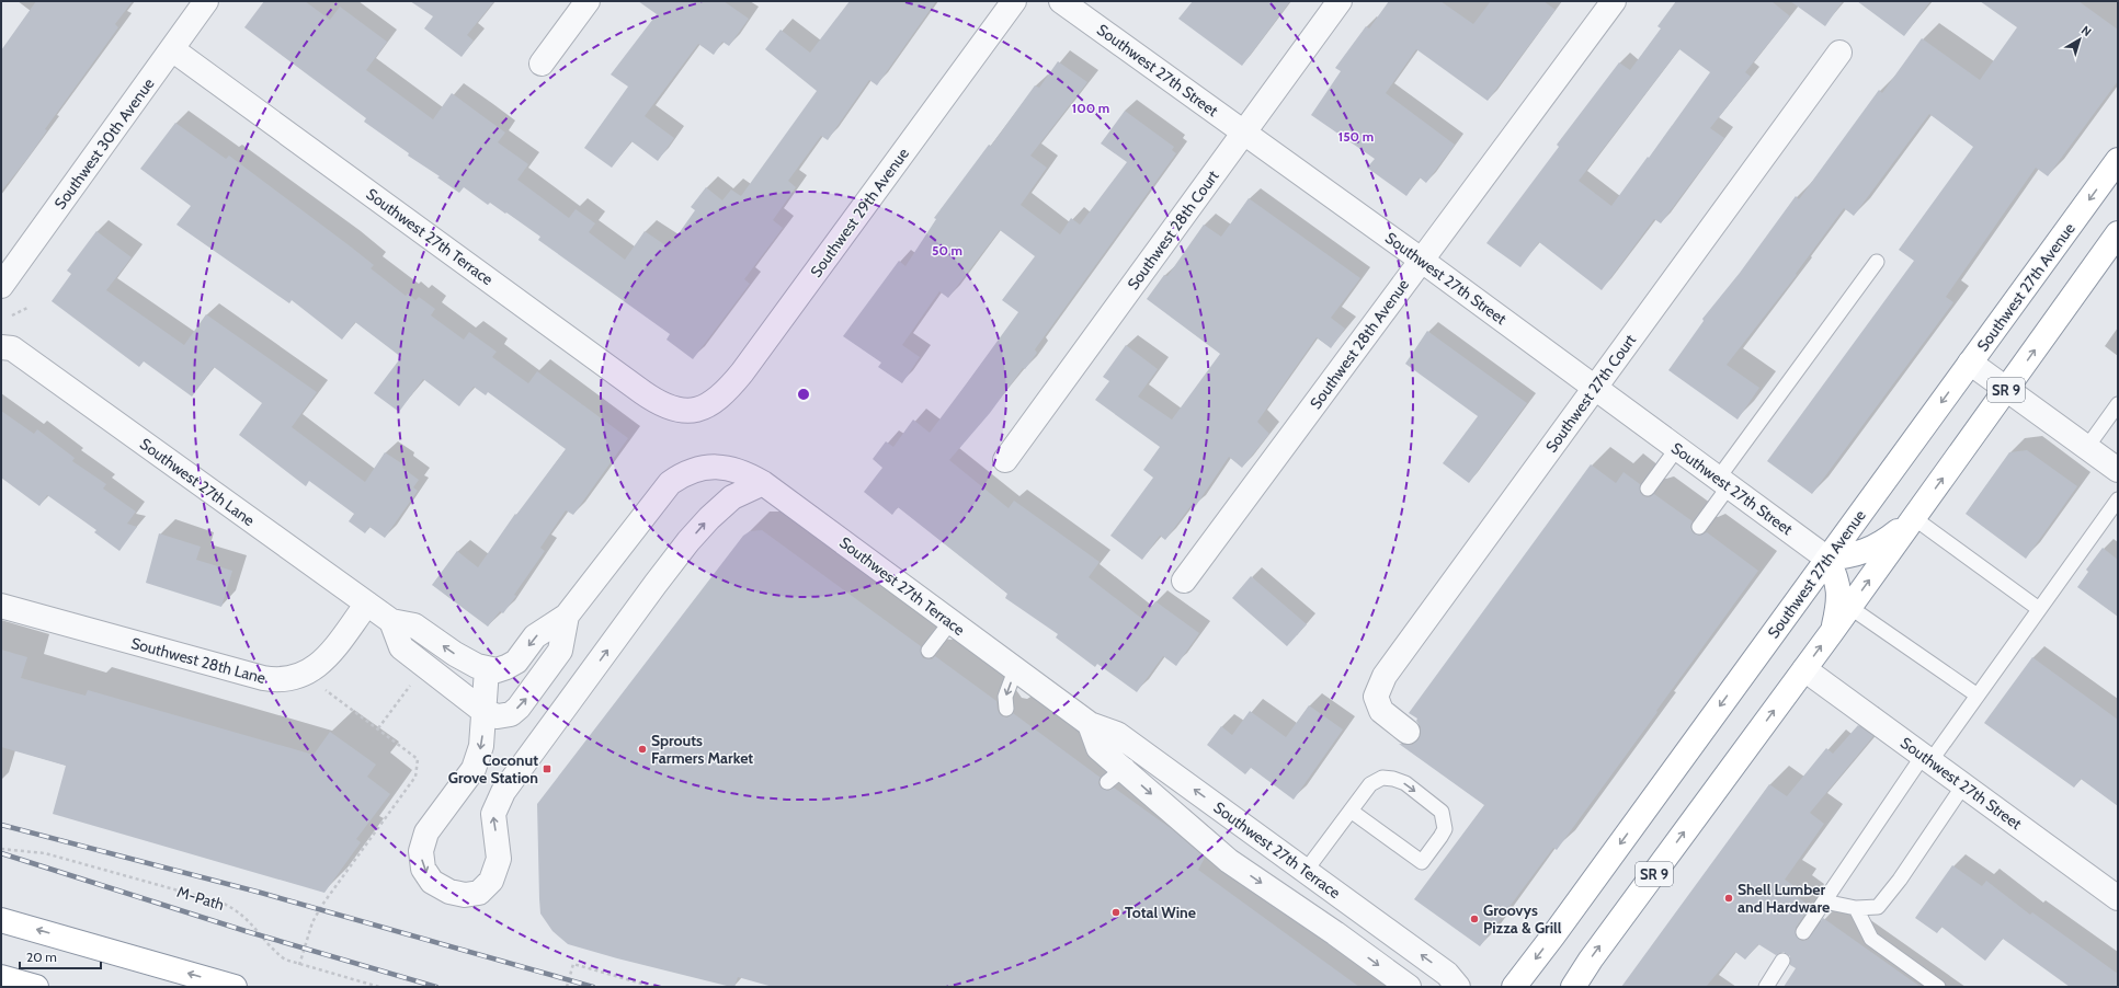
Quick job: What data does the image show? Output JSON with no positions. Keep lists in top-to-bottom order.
{
  "streets": {
    "highway": ["Southwest 27th Avenue", "SR 9"],
    "street": [
      "Southwest 27th Street",
      "Southwest 30th Avenue",
      "Southwest 29th Avenue",
      "Southwest 28th Court",
      "Southwest 27th Terrace",
      "Southwest 28th Avenue",
      "Southwest 27th Court",
      "Southwest 27th Lane",
      "Southwest 28th Lane"
    ],
    "path": ["M-Path"]
  },
  "crossings": [
    ["Southwest 27th Street", "Southwest 28th Court"],
    ["Southwest 27th Street", "Southwest 27th Avenue"],
    ["Southwest 27th Street", "Southwest 28th Avenue"],
    ["Southwest 27th Street", "SR 9"],
    ["Southwest 27th Street", "Southwest 27th Court"],
    ["Southwest 30th Avenue", "Southwest 27th Terrace"],
    ["Southwest 29th Avenue", "Southwest 27th Terrace"],
    ["Southwest 27th Lane", "Southwest 28th Lane"]
  ],
  "places": {
    "other": [
      "Sprouts Farmers Market",
      "Shell Lumber and Hardware",
      "Total Wine",
      "Groovys Pizza & Grill"
    ],
    "transit": ["Coconut Grove Station"]
  },
  "scale_bar": "20 m",
  "north": "top right",
  "rings": ["100 m", "150 m", "50 m"]
}
